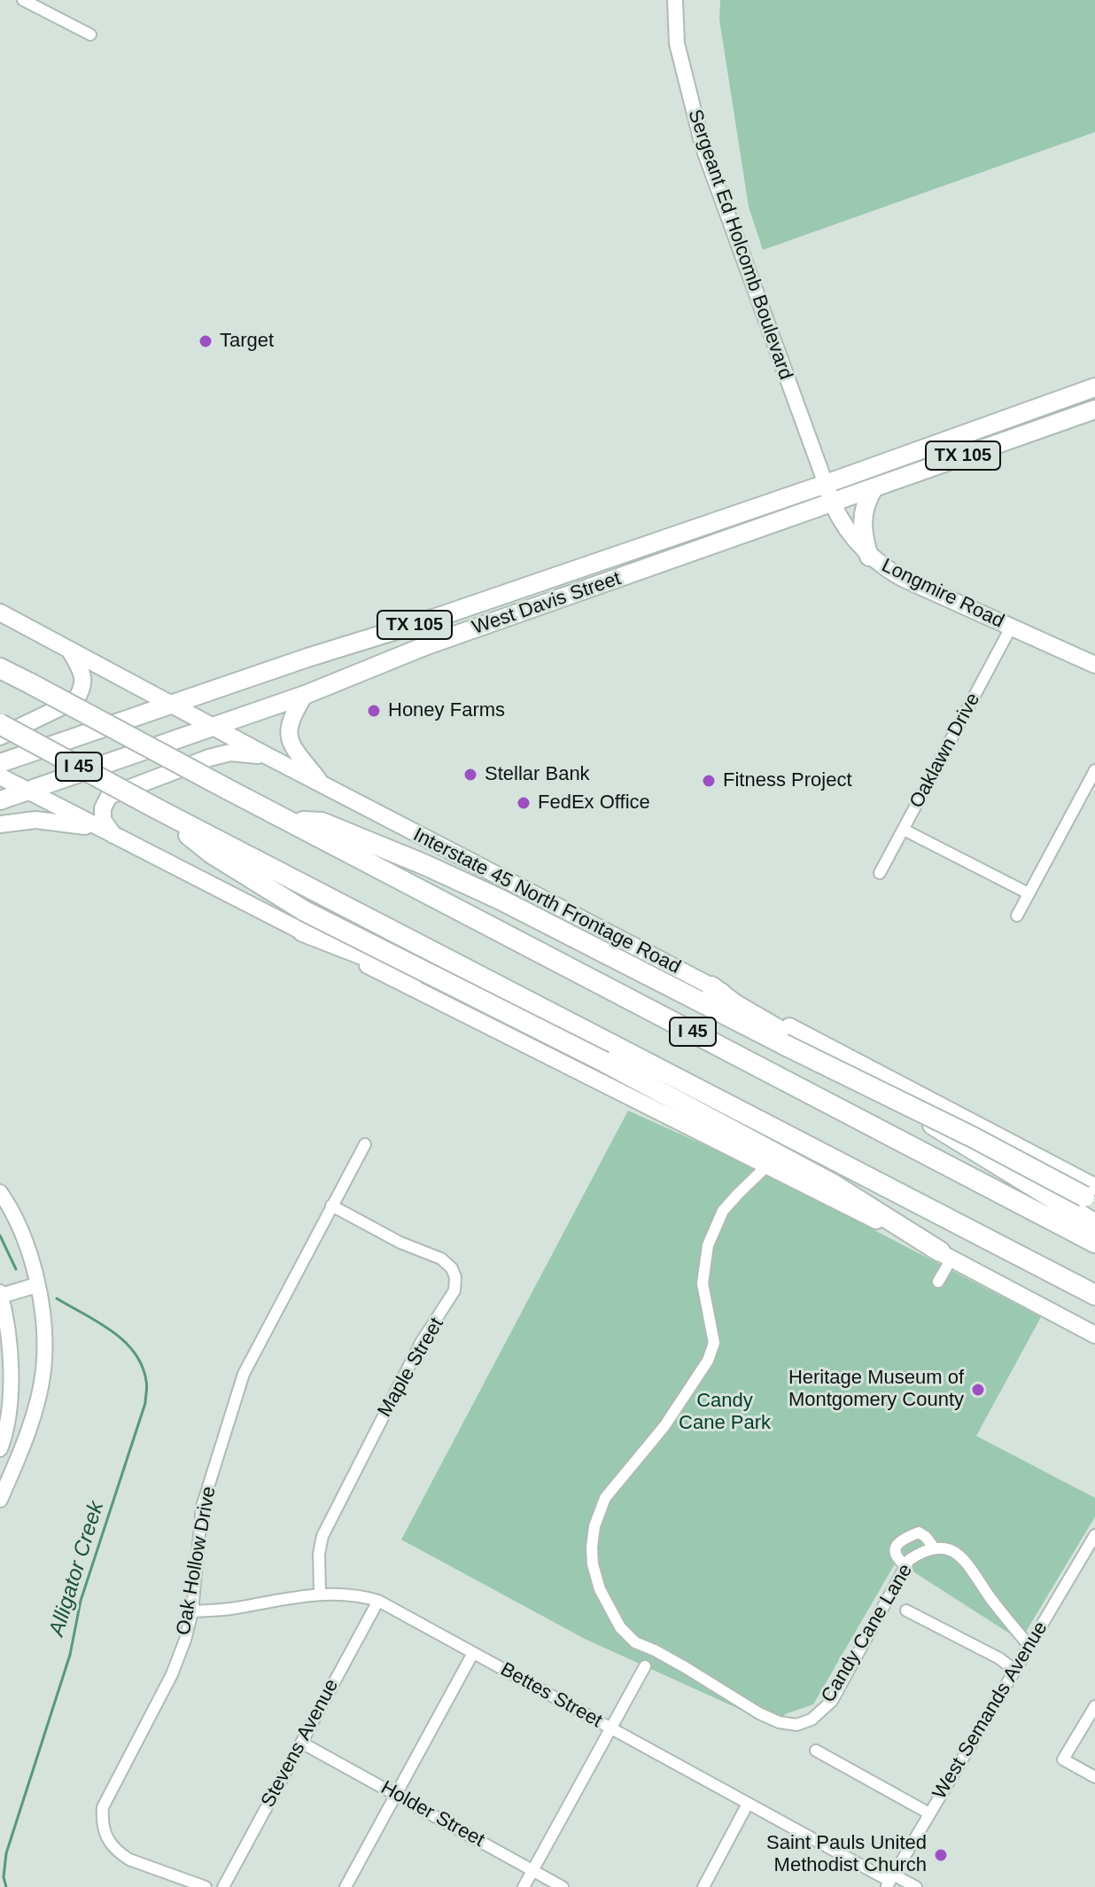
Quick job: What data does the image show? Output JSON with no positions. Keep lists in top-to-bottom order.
{
  "streets": {
    "highway": ["I 45"],
    "main road": [
      "TX 105",
      "Longmire Road",
      "West Davis Street",
      "Interstate 45 North Frontage Road"
    ],
    "street": [
      "Sergeant Ed Holcomb Boulevard",
      "Oaklawn Drive",
      "Maple Street",
      "Oak Hollow Drive",
      "Candy Cane Lane",
      "Bettes Street",
      "West Semands Avenue",
      "Stevens Avenue",
      "Holder Street"
    ]
  },
  "crossings": [
    ["Sergeant Ed Holcomb Boulevard", "Longmire Road"],
    ["Sergeant Ed Holcomb Boulevard", "West Davis Street"],
    ["Longmire Road", "West Davis Street"],
    ["Longmire Road", "Oaklawn Drive"],
    ["West Davis Street", "Interstate 45 North Frontage Road"],
    ["Maple Street", "Oak Hollow Drive"],
    ["Maple Street", "Bettes Street"],
    ["Oak Hollow Drive", "Bettes Street"],
    ["Bettes Street", "West Semands Avenue"],
    ["Bettes Street", "Stevens Avenue"],
    ["Stevens Avenue", "Holder Street"]
  ],
  "water": ["Alligator Creek"],
  "parks": ["Candy Cane Park"],
  "places": [
    "Target",
    "Honey Farms",
    "Stellar Bank",
    "Fitness Project",
    "FedEx Office",
    "Heritage Museum of Montgomery County",
    "Saint Pauls United Methodist Church"
  ]
}
